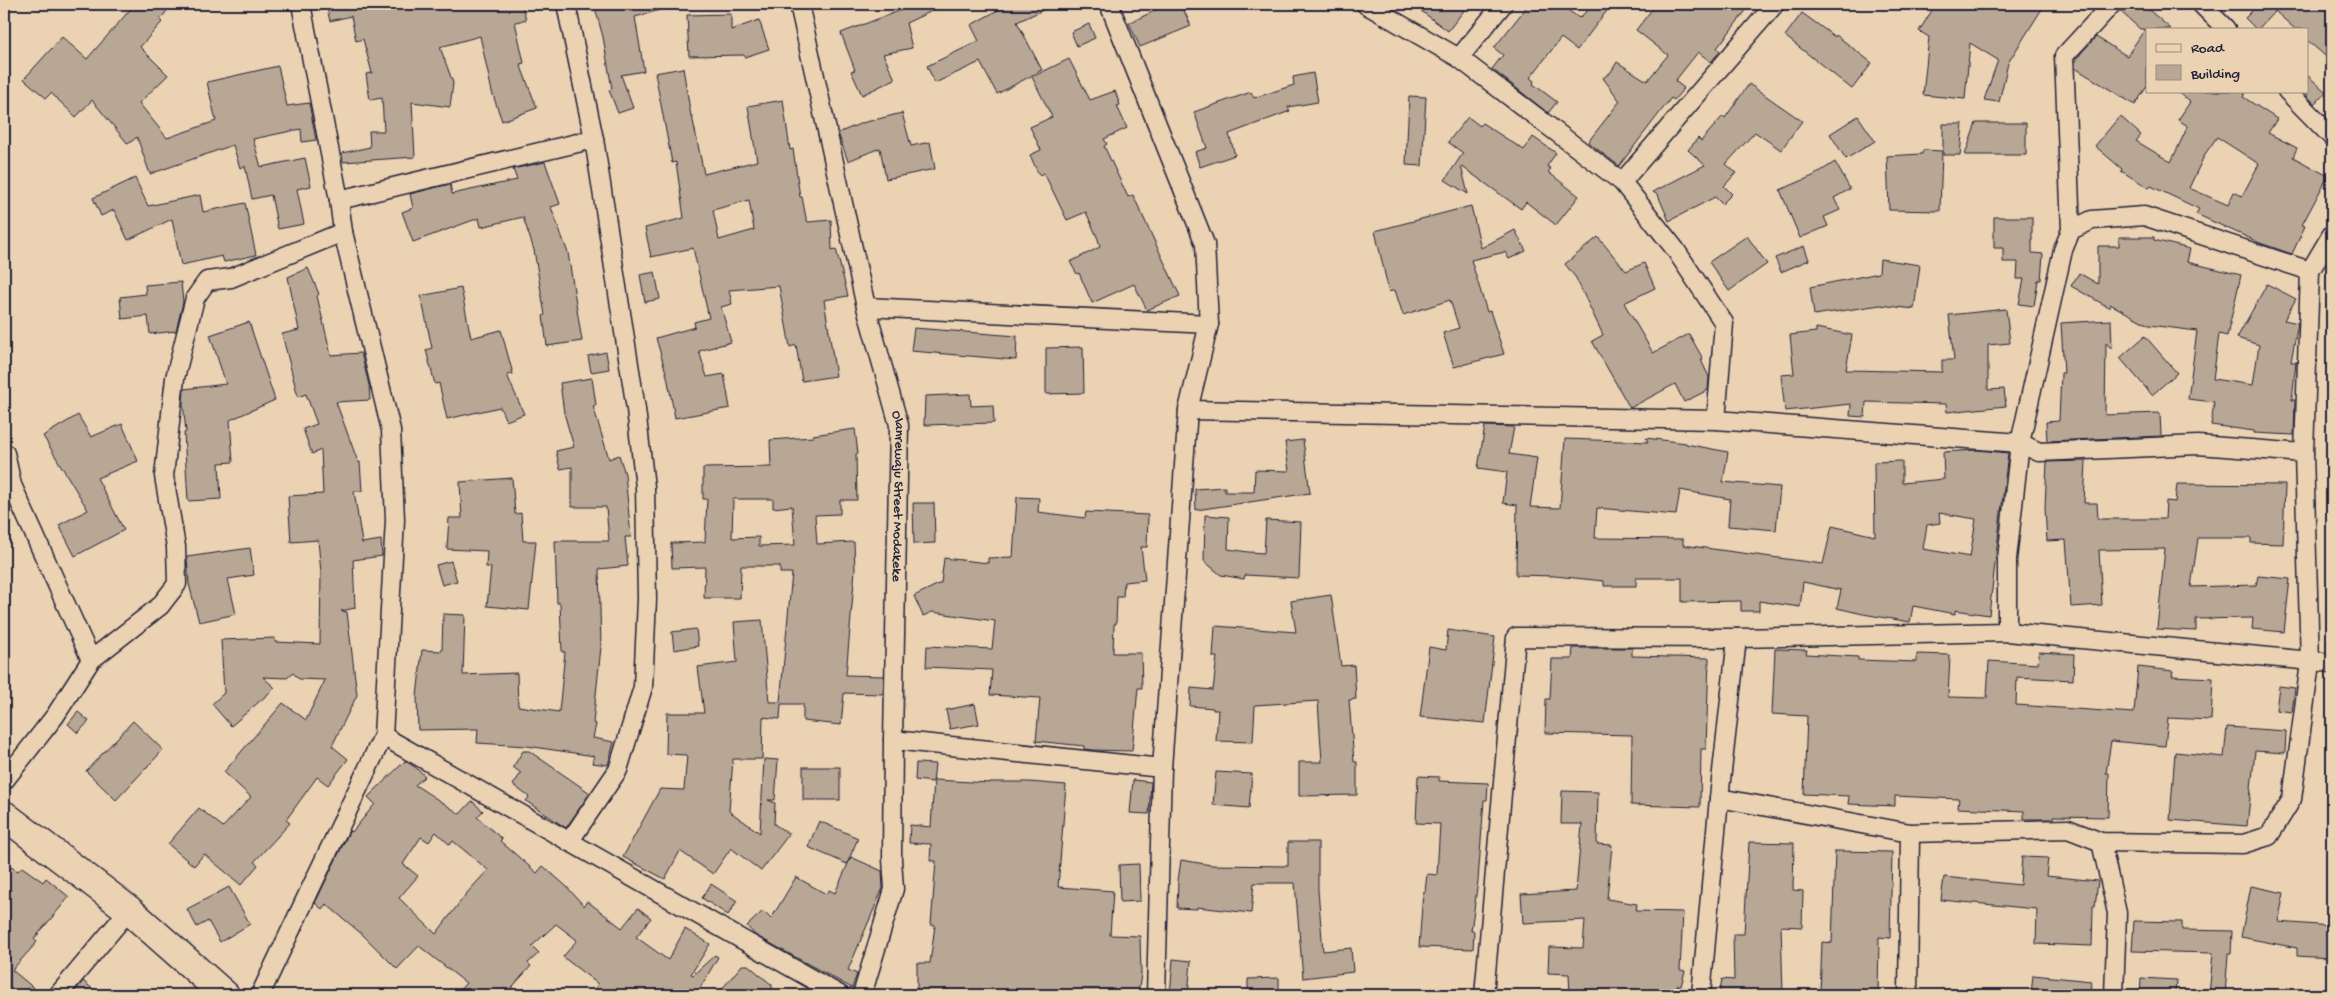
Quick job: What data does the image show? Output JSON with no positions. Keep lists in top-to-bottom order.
{
  "streets": {
    "street": ["Olanrewaju Street Modakeke"]
  },
  "legend": ["Road", "Building"]
}
